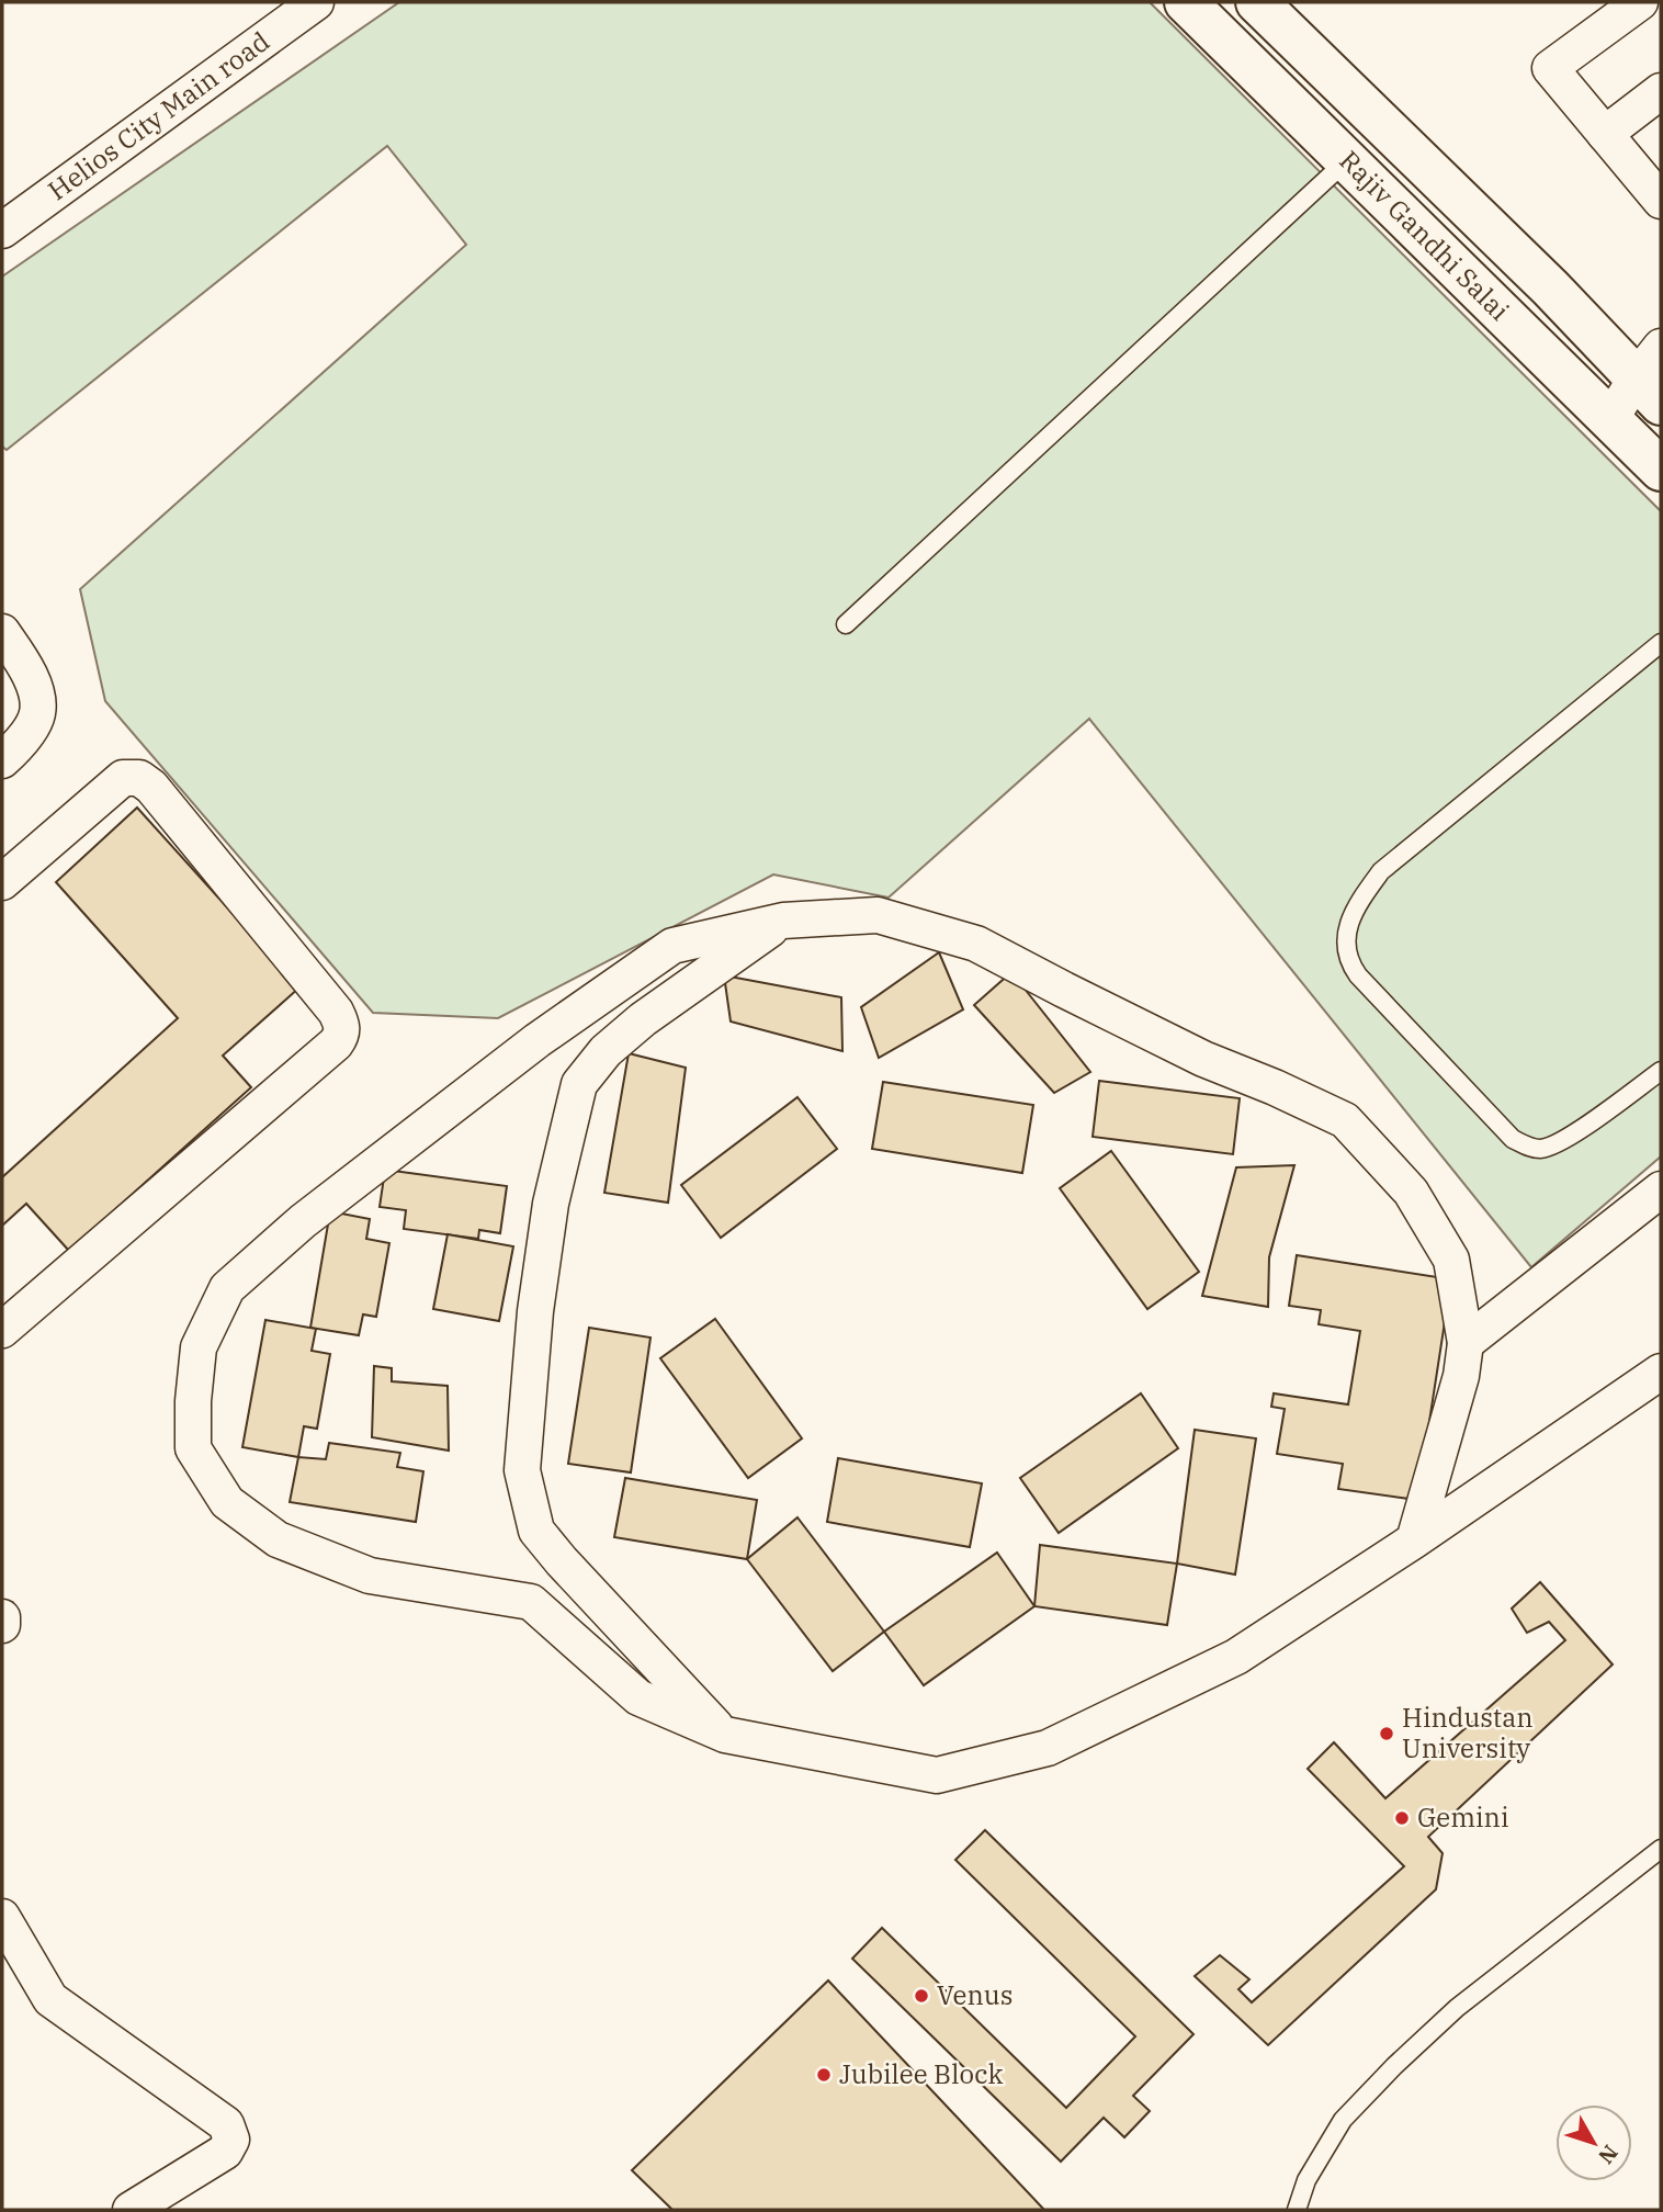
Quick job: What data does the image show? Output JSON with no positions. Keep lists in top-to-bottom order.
{
  "streets": {
    "main road": ["Rajiv Gandhi Salai"],
    "street": ["Helios City Main road"]
  },
  "places": [
    "Hindustan University",
    "Gemini",
    "Venus",
    "Jubilee Block"
  ],
  "north": "bottom right"
}
